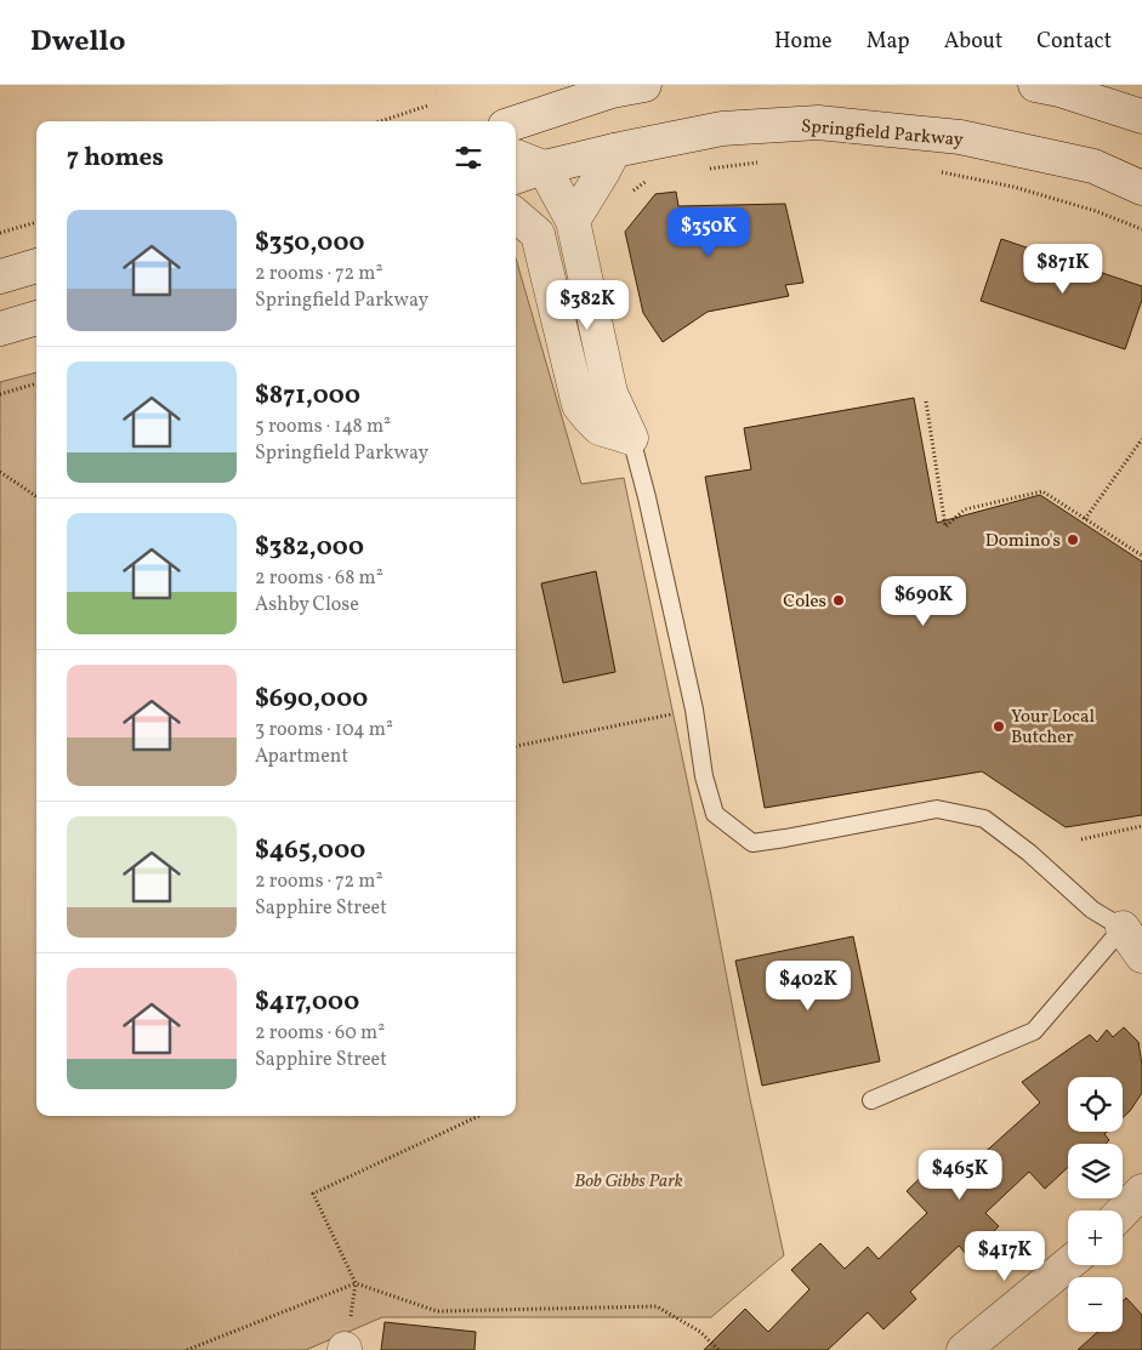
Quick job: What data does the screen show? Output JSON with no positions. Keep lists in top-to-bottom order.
{
  "streets": {
    "main road": ["Springfield Parkway"]
  },
  "parks": ["Bob Gibbs Park"],
  "places": ["Domino's", "Coles", "Your Local Butcher"],
  "page": {
    "header": "Dwello",
    "nav": [
      "Home",
      "Map",
      "About",
      "Contact"
    ],
    "heading": "7 homes",
    "list": [
      {
        "name": "$350,000",
        "note": "2 rooms · 72 m² · Springfield Parkway"
      },
      {
        "name": "$871,000",
        "note": "5 rooms · 148 m² · Springfield Parkway"
      },
      {
        "name": "$382,000",
        "note": "2 rooms · 68 m² · Ashby Close"
      },
      {
        "name": "$690,000",
        "note": "3 rooms · 104 m² · Apartment"
      },
      {
        "name": "$465,000",
        "note": "2 rooms · 72 m² · Sapphire Street"
      },
      {
        "name": "$417,000",
        "note": "2 rooms · 60 m² · Sapphire Street"
      }
    ],
    "price": [
      "$350K",
      "$871K",
      "$382K",
      "$690K",
      "$402K",
      "$465K",
      "$417K"
    ],
    "map_buttons": ["+", "−"]
  }
}
